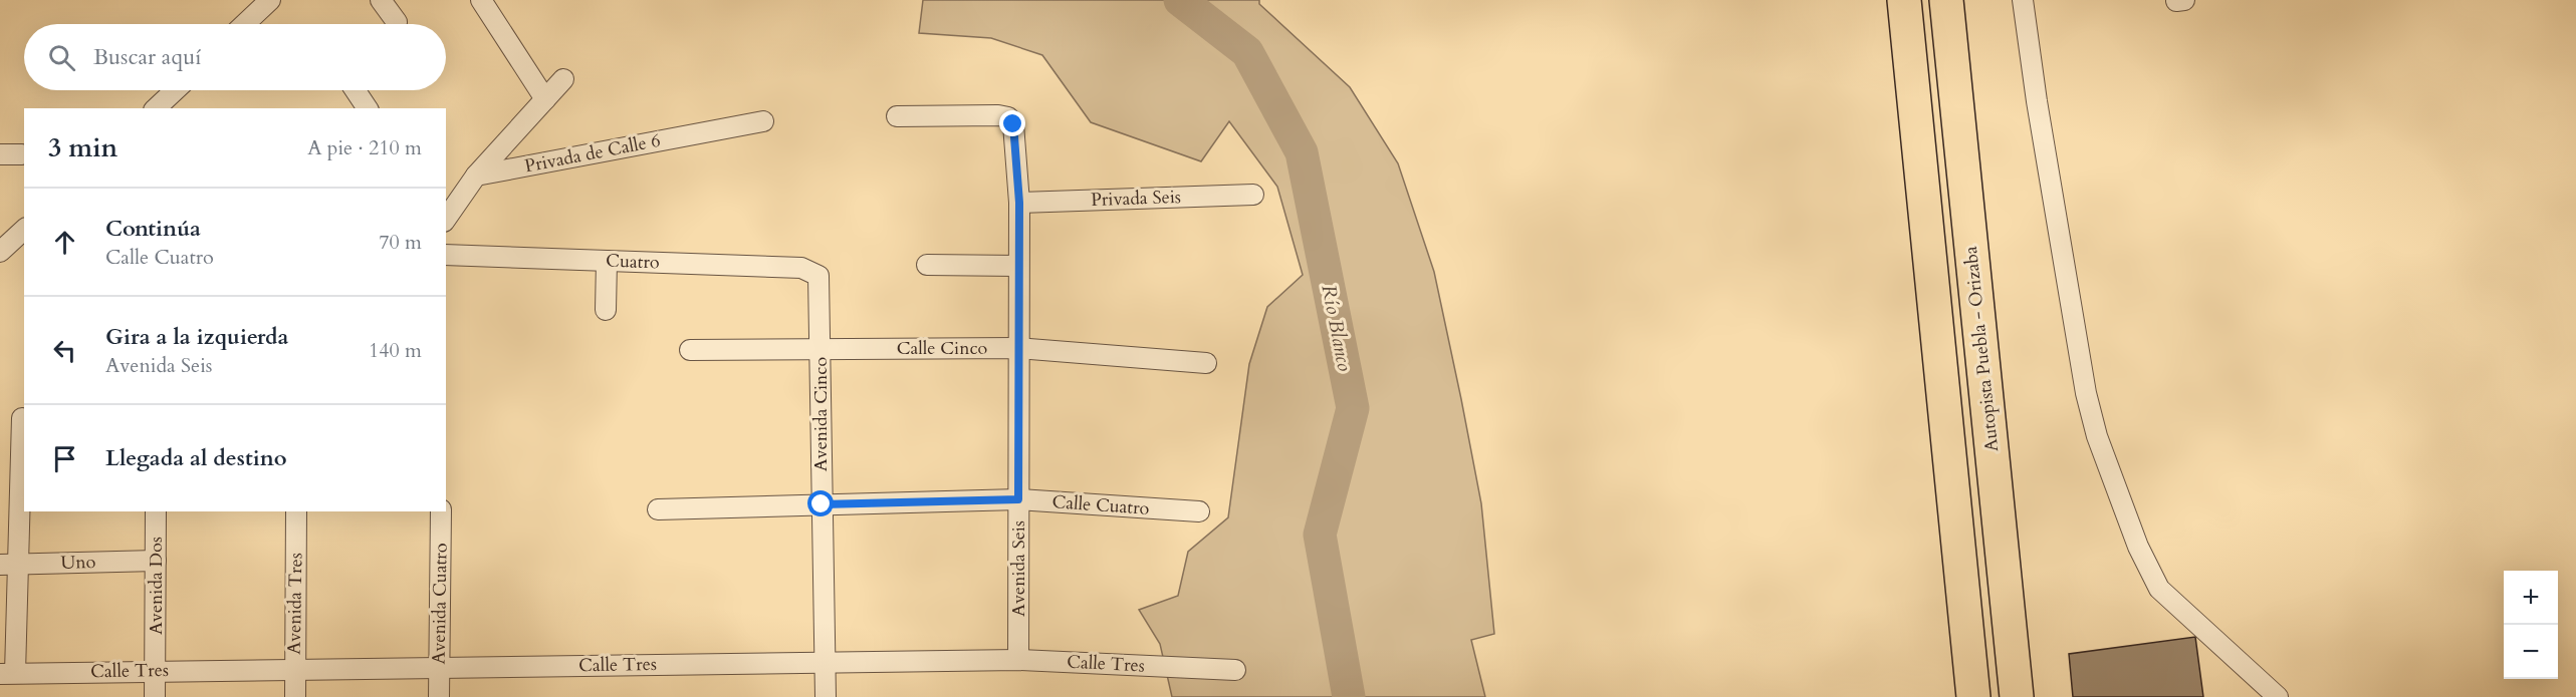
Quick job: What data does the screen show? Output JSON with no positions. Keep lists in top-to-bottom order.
{
  "streets": {
    "highway": ["Autopista Puebla - Orizaba"],
    "street": [
      "Privada de Calle 6",
      "Privada Seis",
      "Cuatro",
      "Calle Cinco",
      "Avenida Cinco",
      "Calle Cuatro",
      "Uno",
      "Avenida Seis",
      "Avenida Dos",
      "Avenida Tres",
      "Avenida Cuatro",
      "Calle Tres"
    ]
  },
  "crossings": [
    ["Privada Seis", "Avenida Seis"],
    ["Cuatro", "Avenida Cinco"],
    ["Calle Cinco", "Avenida Cinco"],
    ["Calle Cinco", "Avenida Seis"],
    ["Avenida Cinco", "Calle Cuatro"],
    ["Avenida Cinco", "Calle Tres"],
    ["Calle Cuatro", "Avenida Seis"],
    ["Uno", "Avenida Dos"],
    ["Avenida Seis", "Calle Tres"],
    ["Avenida Dos", "Calle Tres"],
    ["Avenida Tres", "Calle Tres"],
    ["Avenida Cuatro", "Calle Tres"]
  ],
  "water": ["Río Blanco"],
  "page": {
    "search": "Buscar aquí",
    "heading": ["3 min", "A pie · 210 m"],
    "list": [
      ["Continúa", "Calle Cuatro", "70 m"],
      ["Gira a la izquierda", "Avenida Seis", "140 m"],
      "Llegada al destino"
    ],
    "map_buttons": ["+", "−"]
  }
}
